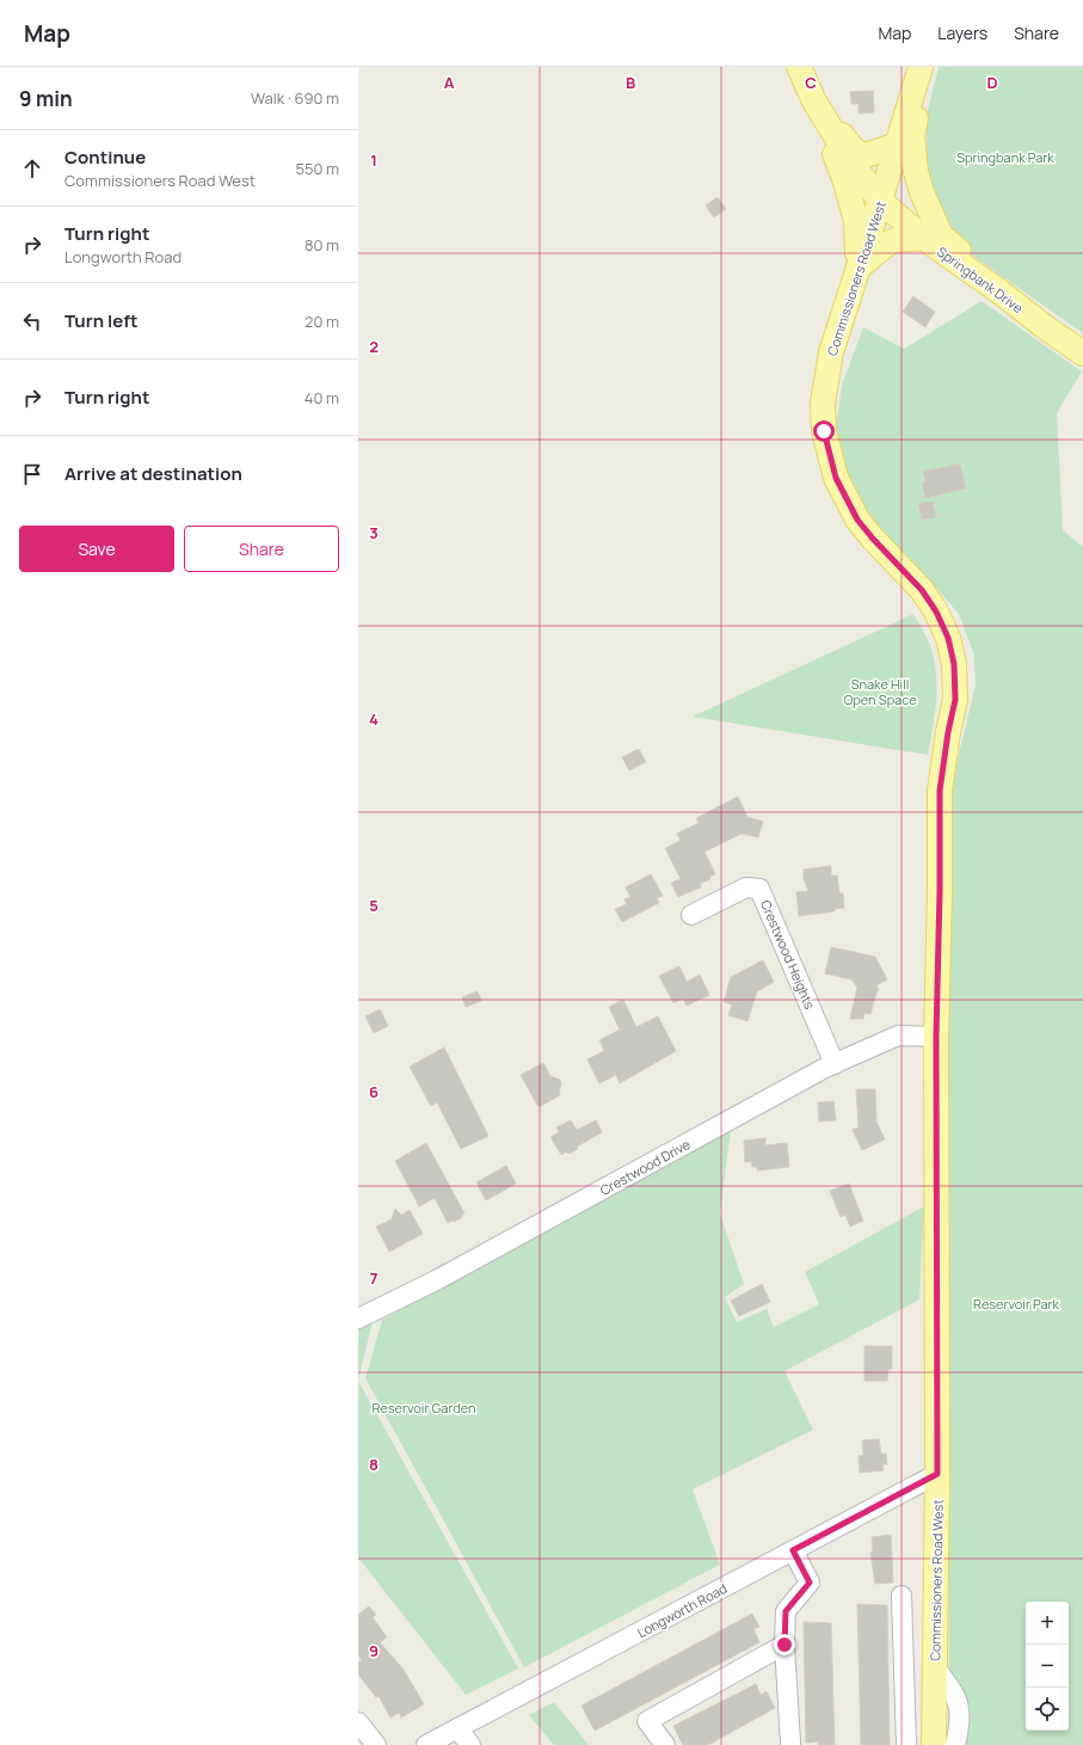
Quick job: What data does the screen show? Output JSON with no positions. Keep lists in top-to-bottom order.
{
  "streets": {
    "main road": ["Commissioners Road West", "Springbank Drive"],
    "street": ["Crestwood Heights", "Crestwood Drive", "Longworth Road"]
  },
  "crossings": [
    ["Commissioners Road West", "Springbank Drive"],
    ["Commissioners Road West", "Crestwood Drive"],
    ["Commissioners Road West", "Longworth Road"],
    ["Crestwood Heights", "Crestwood Drive"]
  ],
  "parks": [
    "Springbank Park",
    "Snake Hill Open Space",
    "Reservoir Park",
    "Reservoir Garden"
  ],
  "page": {
    "header": "Map",
    "nav": ["Map", "Layers", "Share"],
    "heading": ["9 min", "Walk · 690 m"],
    "list": [
      ["Continue", "Commissioners Road West", "550 m"],
      ["Turn right", "Longworth Road", "80 m"],
      ["Turn left", "20 m"],
      ["Turn right", "40 m"],
      "Arrive at destination"
    ],
    "buttons": ["Save", "Share"],
    "map_buttons": ["+", "−"]
  },
  "grid": {
    "columns": [
      "A",
      "B",
      "C",
      "D"
    ],
    "rows": [
      "1",
      "2",
      "3",
      "4",
      "5",
      "6",
      "7",
      "8",
      "9"
    ]
  }
}
